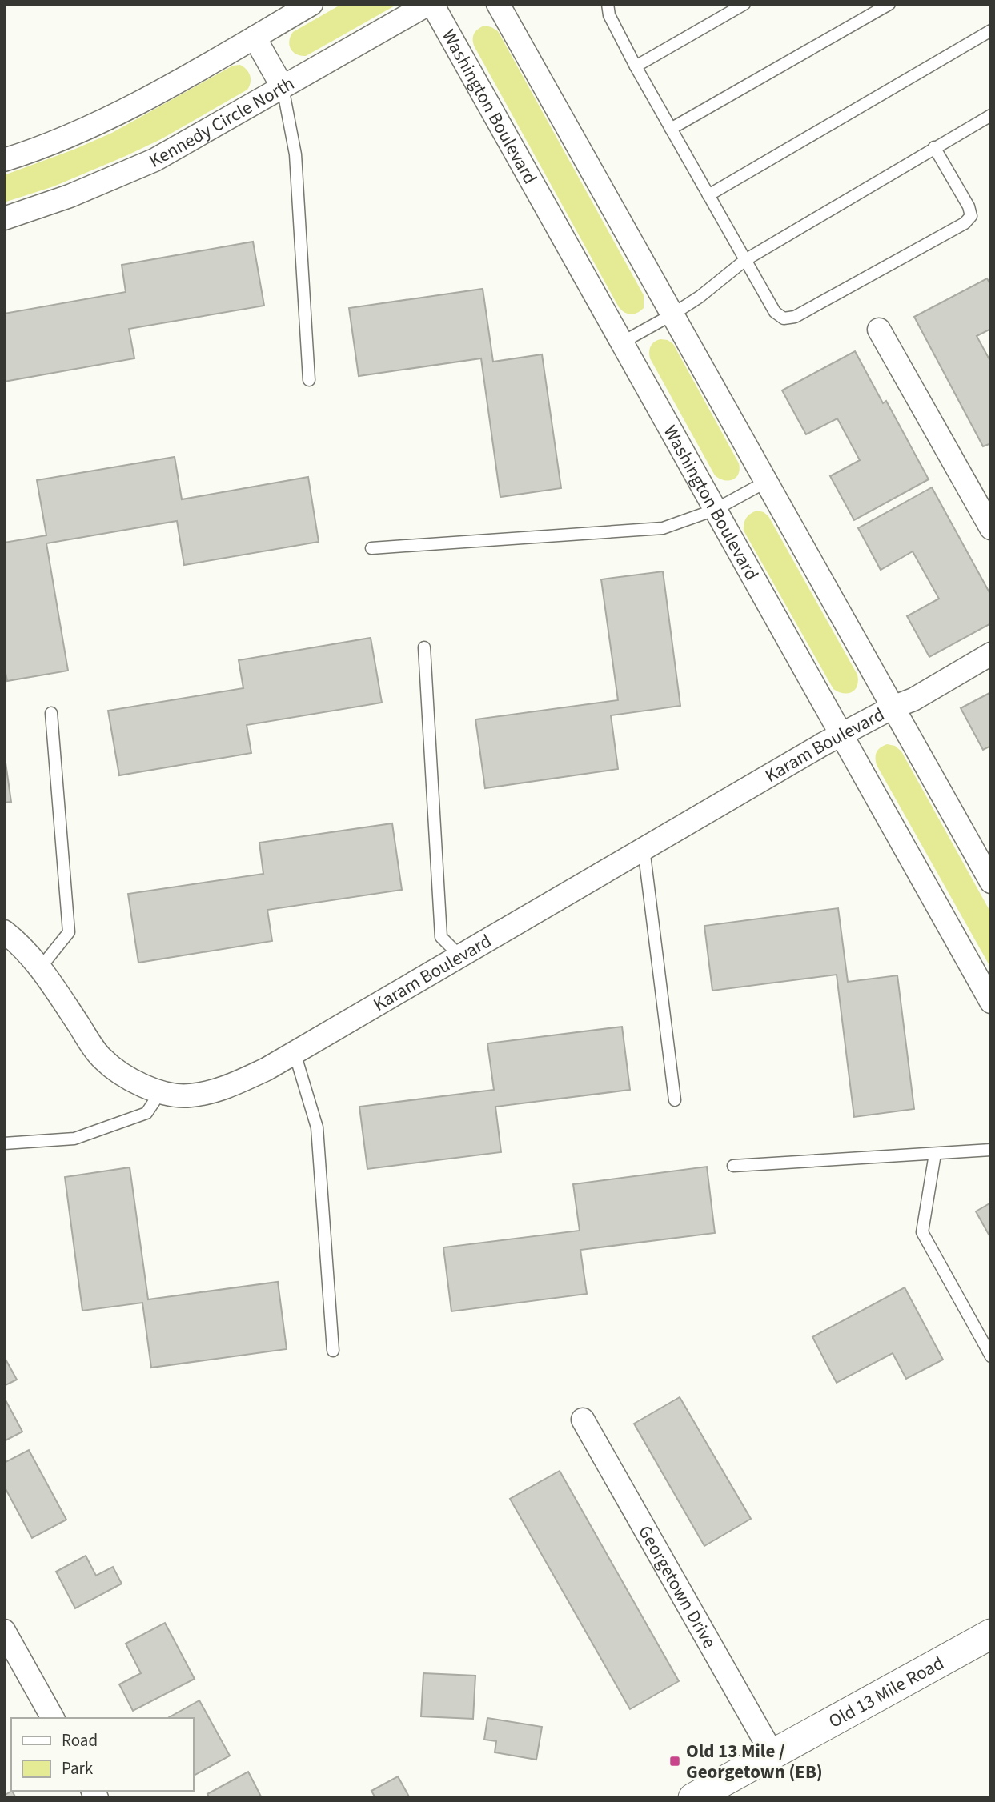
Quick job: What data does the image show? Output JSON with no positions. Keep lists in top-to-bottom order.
{
  "streets": {
    "street": [
      "Washington Boulevard",
      "Kennedy Circle North",
      "Karam Boulevard",
      "Georgetown Drive",
      "Old 13 Mile Road"
    ]
  },
  "crossings": [
    ["Washington Boulevard", "Kennedy Circle North"],
    ["Washington Boulevard", "Karam Boulevard"],
    ["Georgetown Drive", "Old 13 Mile Road"]
  ],
  "places": {
    "transit": ["Old 13 Mile / Georgetown (EB)"]
  },
  "legend": ["Road", "Park"]
}
